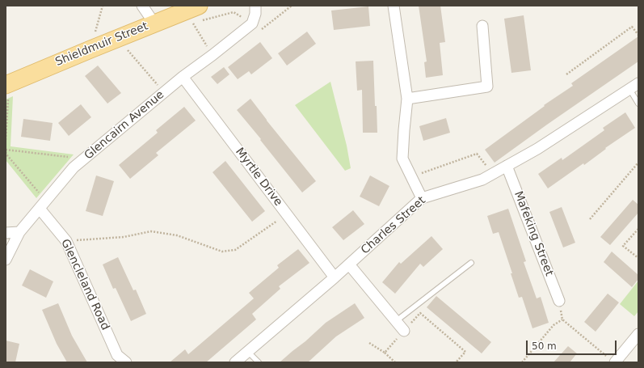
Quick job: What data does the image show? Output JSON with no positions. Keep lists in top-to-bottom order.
{
  "streets": {
    "main road": ["Shieldmuir Street"],
    "street": [
      "Glencairn Avenue",
      "Myrtle Drive",
      "Charles Street",
      "Mafeking Street",
      "Glencleland Road"
    ]
  },
  "crossings": [
    ["Glencairn Avenue", "Myrtle Drive"],
    ["Glencairn Avenue", "Glencleland Road"],
    ["Myrtle Drive", "Charles Street"],
    ["Charles Street", "Mafeking Street"]
  ],
  "scale_bar": "50 m"
}
